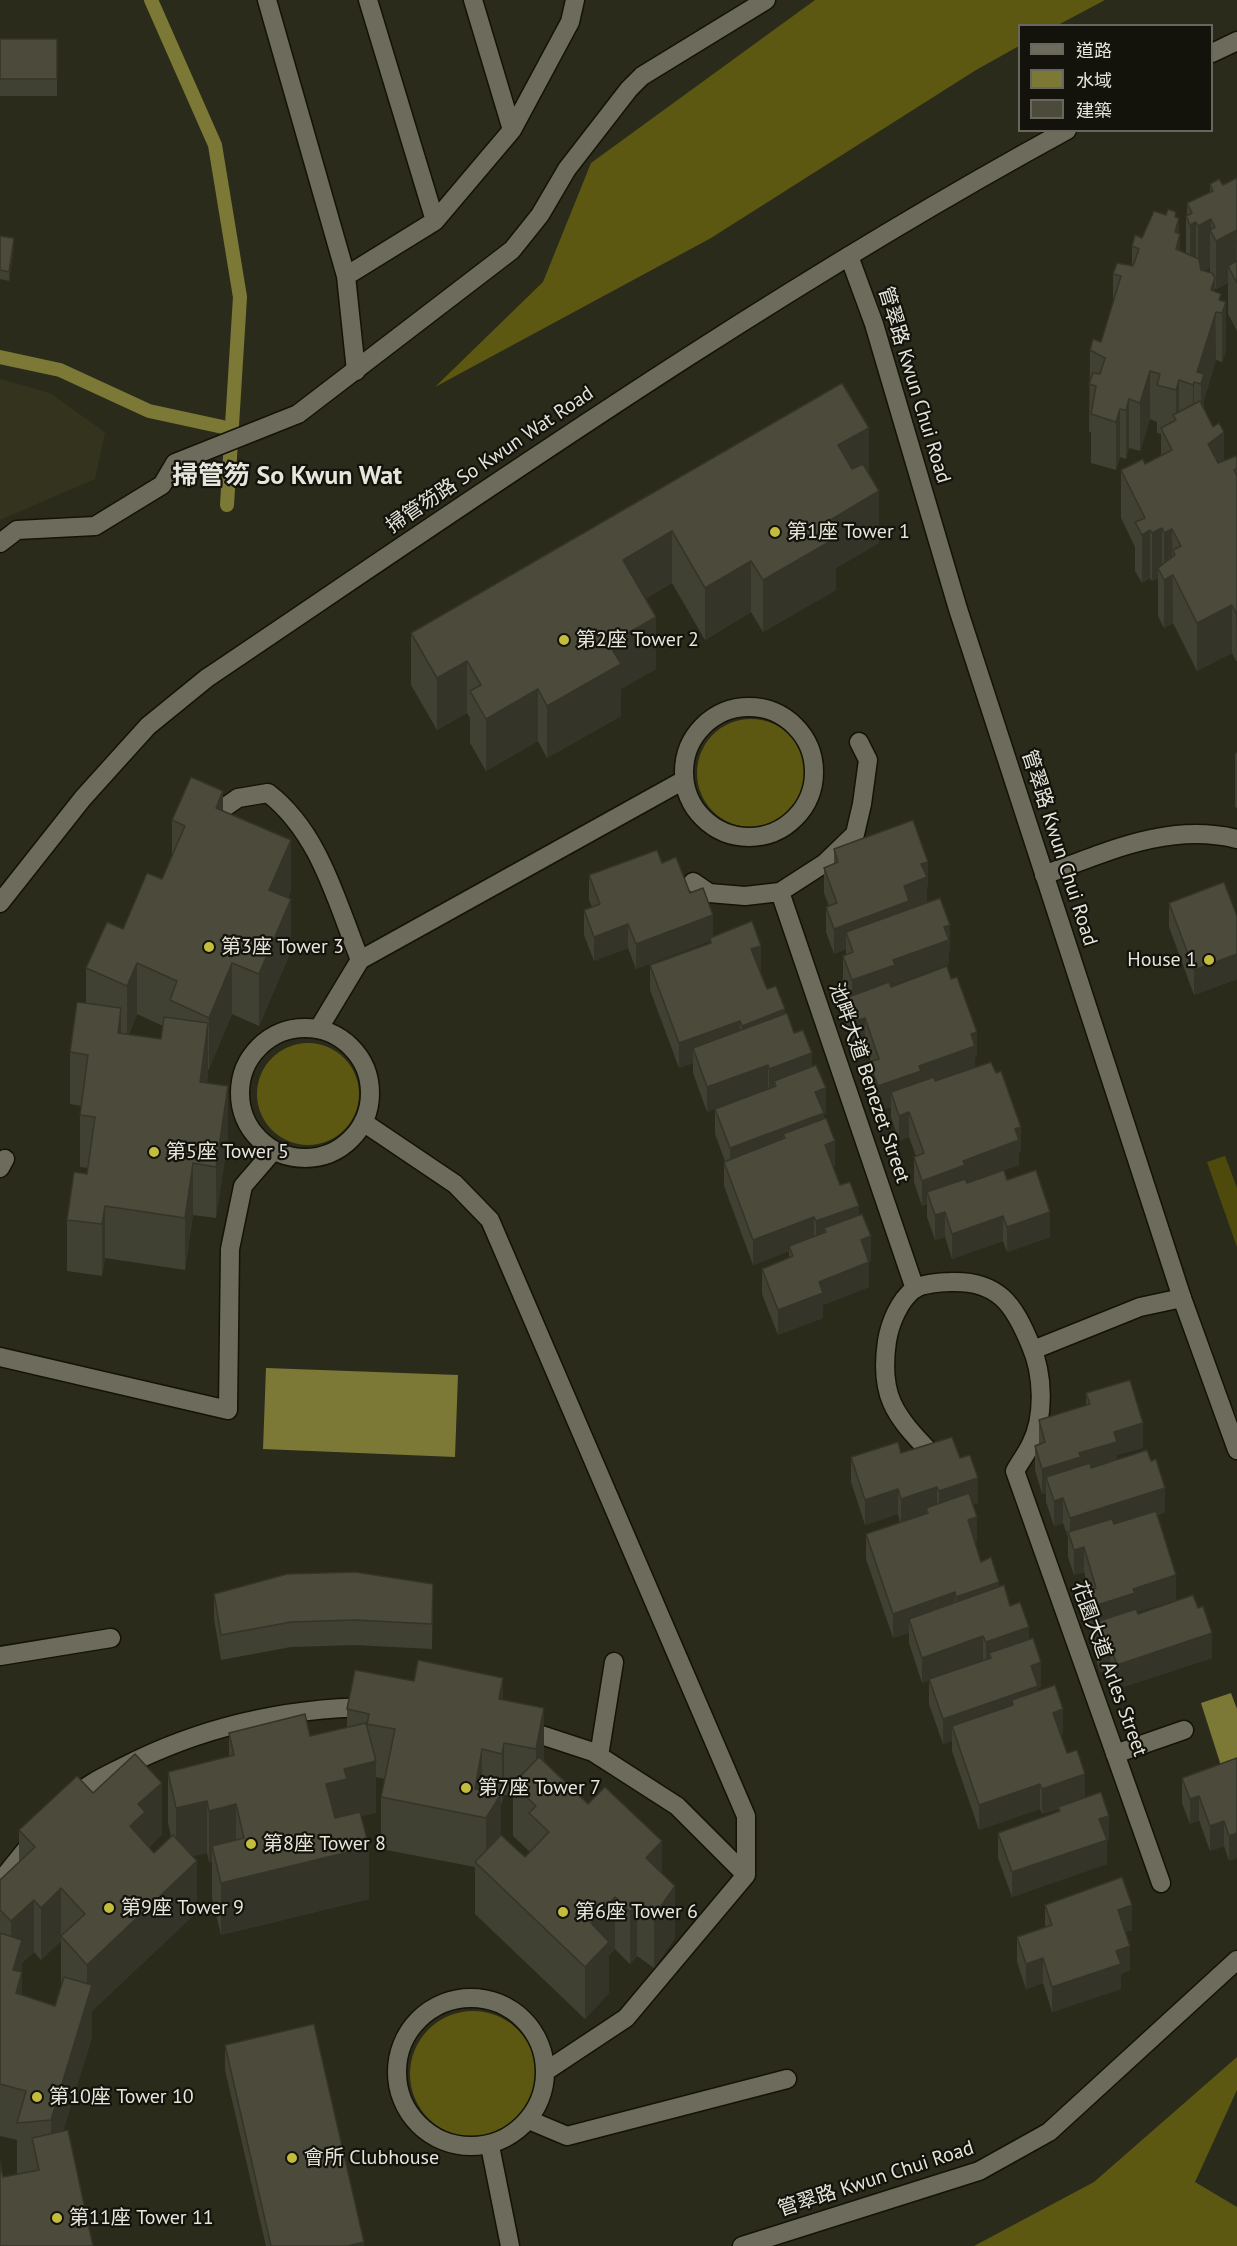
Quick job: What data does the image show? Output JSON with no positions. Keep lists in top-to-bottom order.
{
  "streets": {
    "street": [
      "管翠路 Kwun Chui Road",
      "掃管笏路 So Kwun Wat Road",
      "池畔大道 Benezet Street",
      "花園大道 Arles Street"
    ]
  },
  "crossings": [
    ["管翠路 Kwun Chui Road", "掃管笏路 So Kwun Wat Road"]
  ],
  "districts": ["掃管笏 So Kwun Wat"],
  "places": [
    "第1座 Tower 1",
    "第2座 Tower 2",
    "第3座 Tower 3",
    "House 1",
    "第5座 Tower 5",
    "第7座 Tower 7",
    "第8座 Tower 8",
    "第9座 Tower 9",
    "第6座 Tower 6",
    "第10座 Tower 10",
    "會所 Clubhouse",
    "第11座 Tower 11"
  ],
  "legend": ["道路", "水域", "建築"]
}
